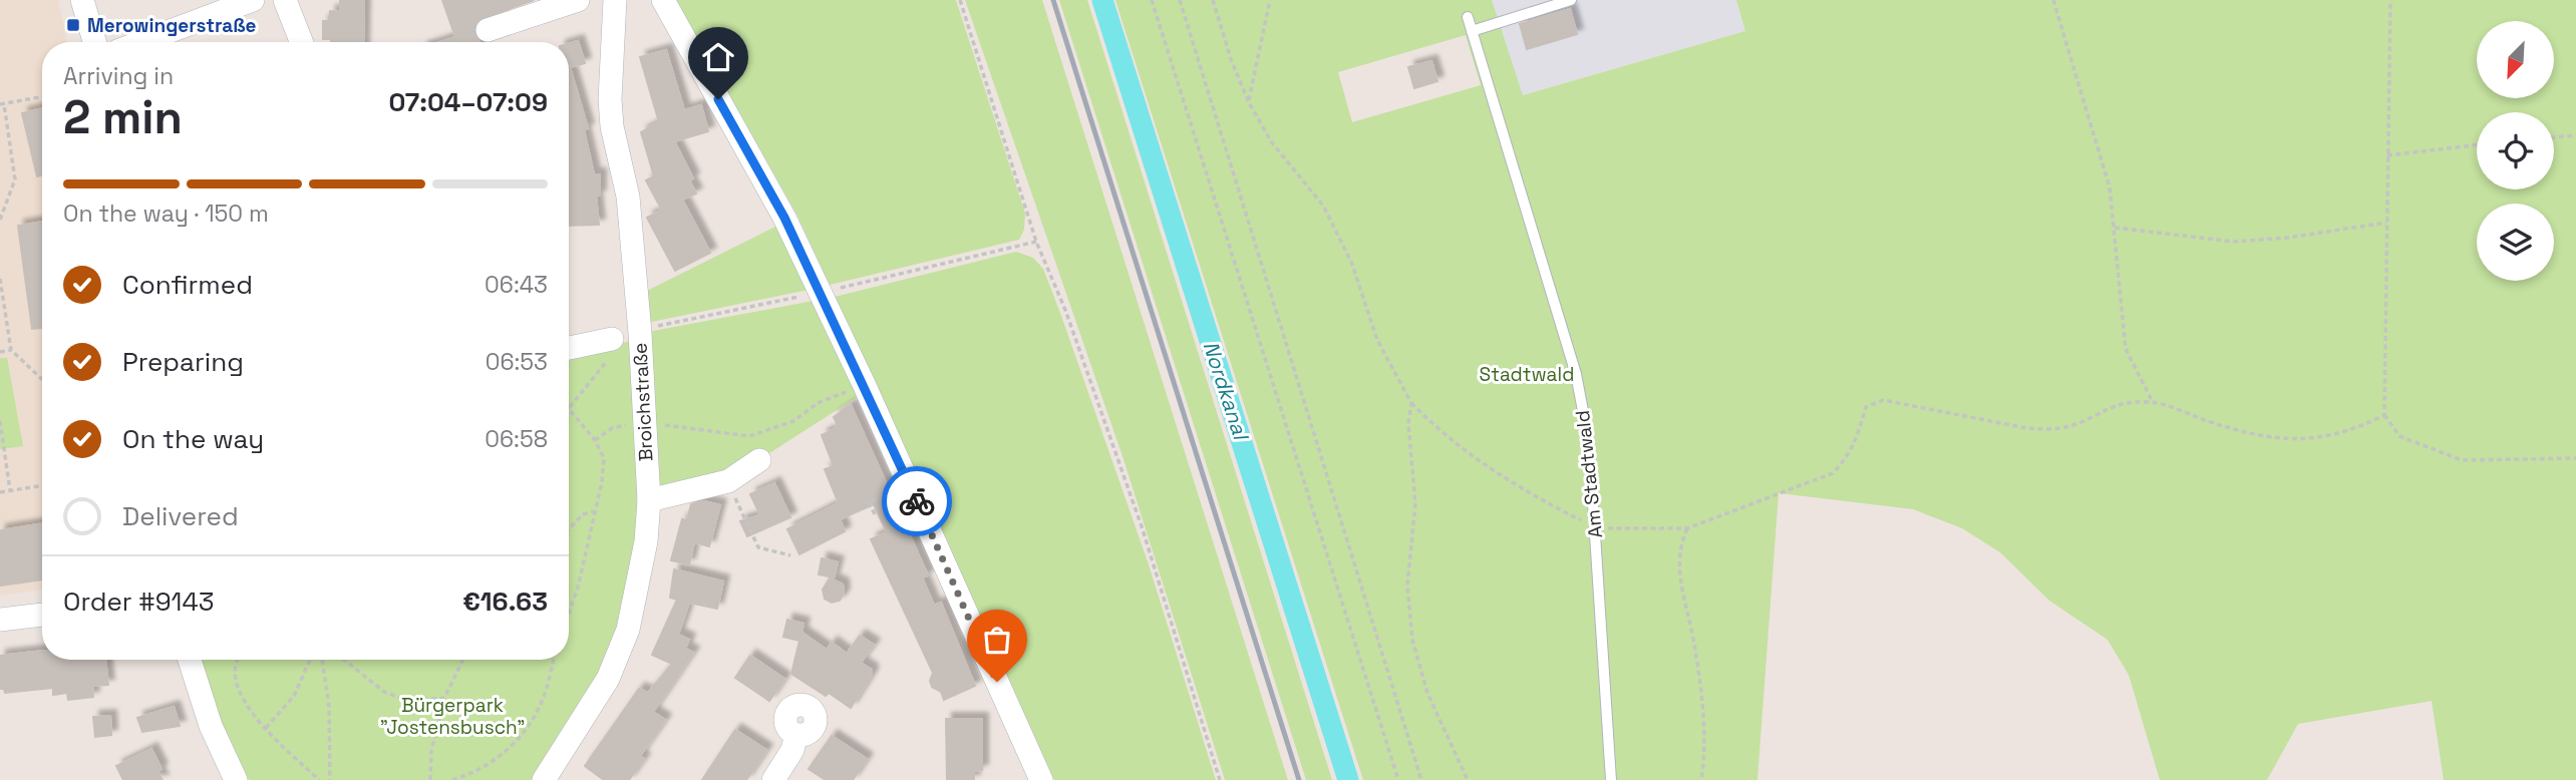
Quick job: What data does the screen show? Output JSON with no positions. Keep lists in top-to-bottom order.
{
  "streets": {
    "street": ["Broichstraße"],
    "lane": ["Am Stadtwald"]
  },
  "water": ["Nordkanal"],
  "parks": ["Stadtwald", "Bürgerpark \"Jostensbusch\""],
  "places": {
    "transit": ["Merowingerstraße"]
  },
  "north": "bottom left",
  "page": {
    "heading": ["2 min", "Arriving in", "07:04–07:09"],
    "panel": ["Order #9143", "€16.63"],
    "bar": "On the way · 150 m",
    "list": [
      ["Confirmed", "06:43"],
      ["Preparing", "06:53"],
      ["On the way", "06:58"],
      "Delivered"
    ]
  }
}
